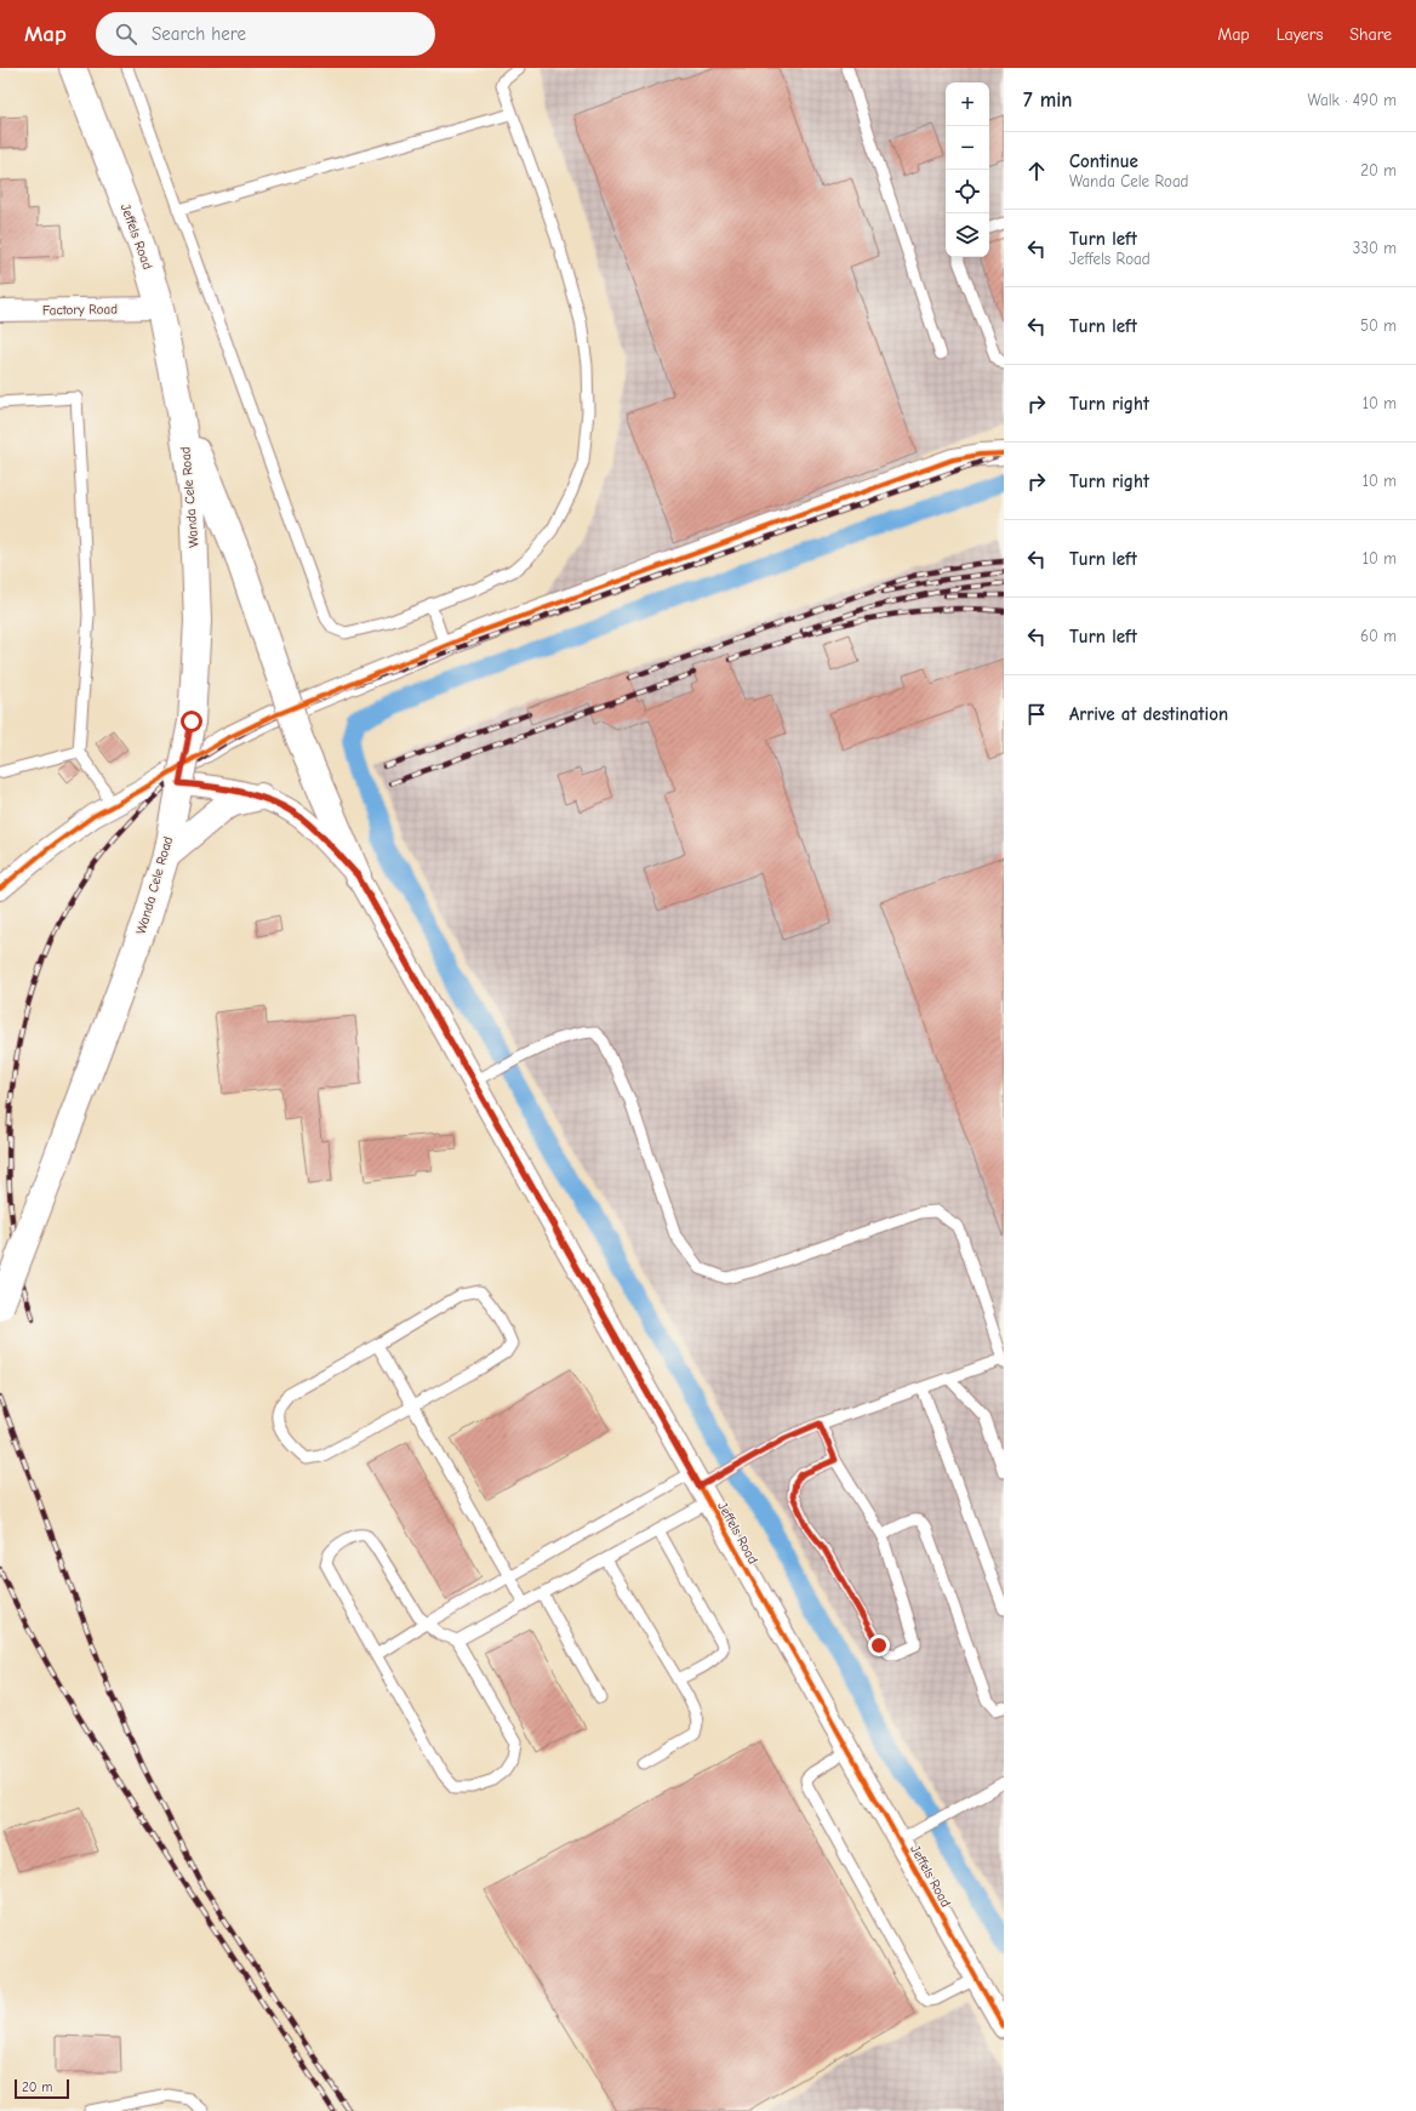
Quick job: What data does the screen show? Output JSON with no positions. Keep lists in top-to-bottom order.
{
  "streets": {
    "main road": ["Jeffels Road", "Wanda Cele Road"],
    "street": ["Factory Road"]
  },
  "crossings": [
    ["Jeffels Road", "Factory Road"],
    ["Jeffels Road", "Wanda Cele Road"]
  ],
  "scale_bar": "20 m",
  "page": {
    "header": "Map",
    "search": "Search here",
    "nav": ["Map", "Layers", "Share"],
    "heading": ["7 min", "Walk · 490 m"],
    "map_buttons": ["+", "−"],
    "list": [
      ["Continue", "Wanda Cele Road", "20 m"],
      ["Turn left", "Jeffels Road", "330 m"],
      ["Turn left", "50 m"],
      ["Turn right", "10 m"],
      ["Turn right", "10 m"],
      ["Turn left", "10 m"],
      ["Turn left", "60 m"],
      "Arrive at destination"
    ],
    "scale": "20 m"
  }
}
